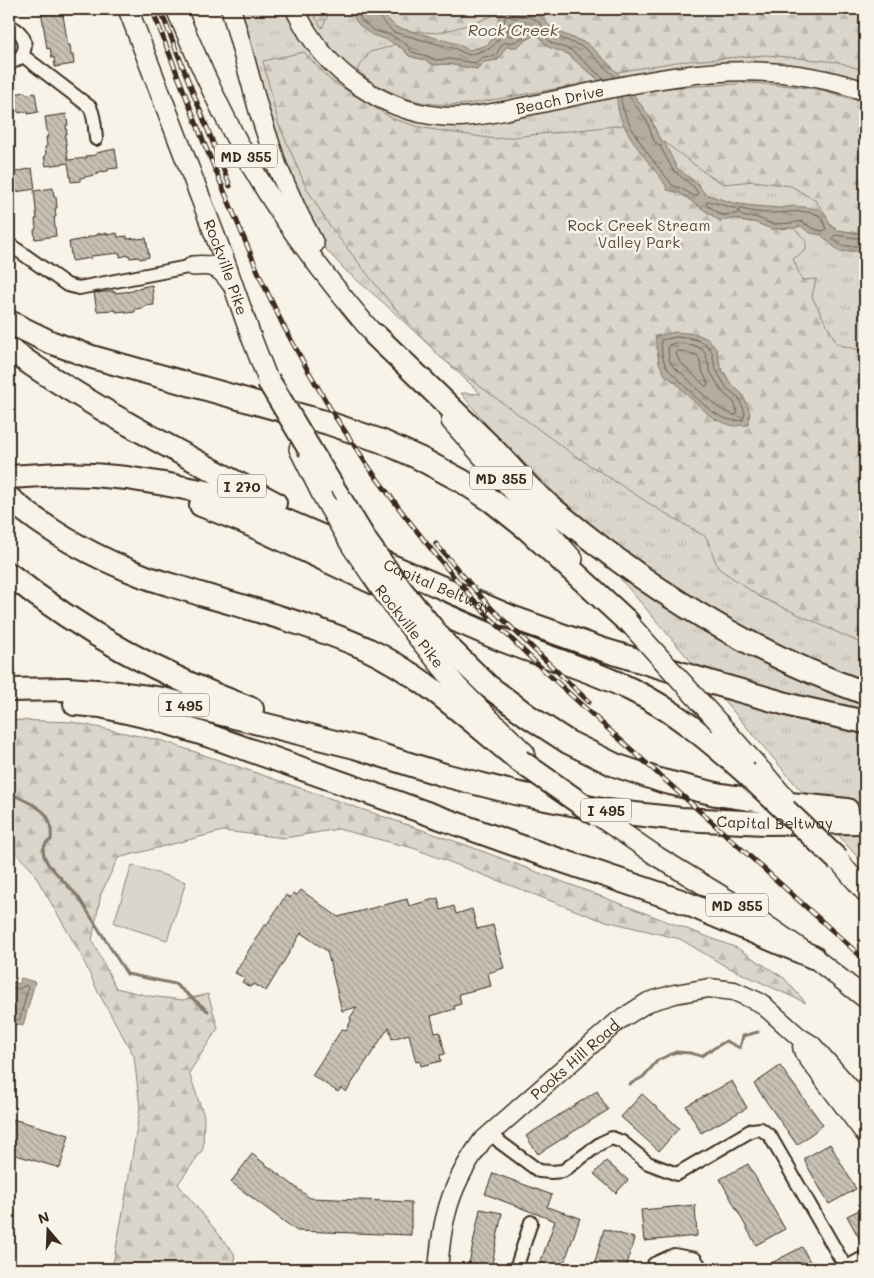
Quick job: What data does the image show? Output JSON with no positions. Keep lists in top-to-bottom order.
{
  "streets": {
    "highway": ["I 270", "Capital Beltway", "I 495"],
    "main road": ["MD 355", "Rockville Pike"],
    "street": ["Beach Drive", "Pooks Hill Road"]
  },
  "crossings": [
    ["I 270", "Capital Beltway"]
  ],
  "water": ["Rock Creek"],
  "parks": ["Rock Creek Stream Valley Park"],
  "north": "top"
}
